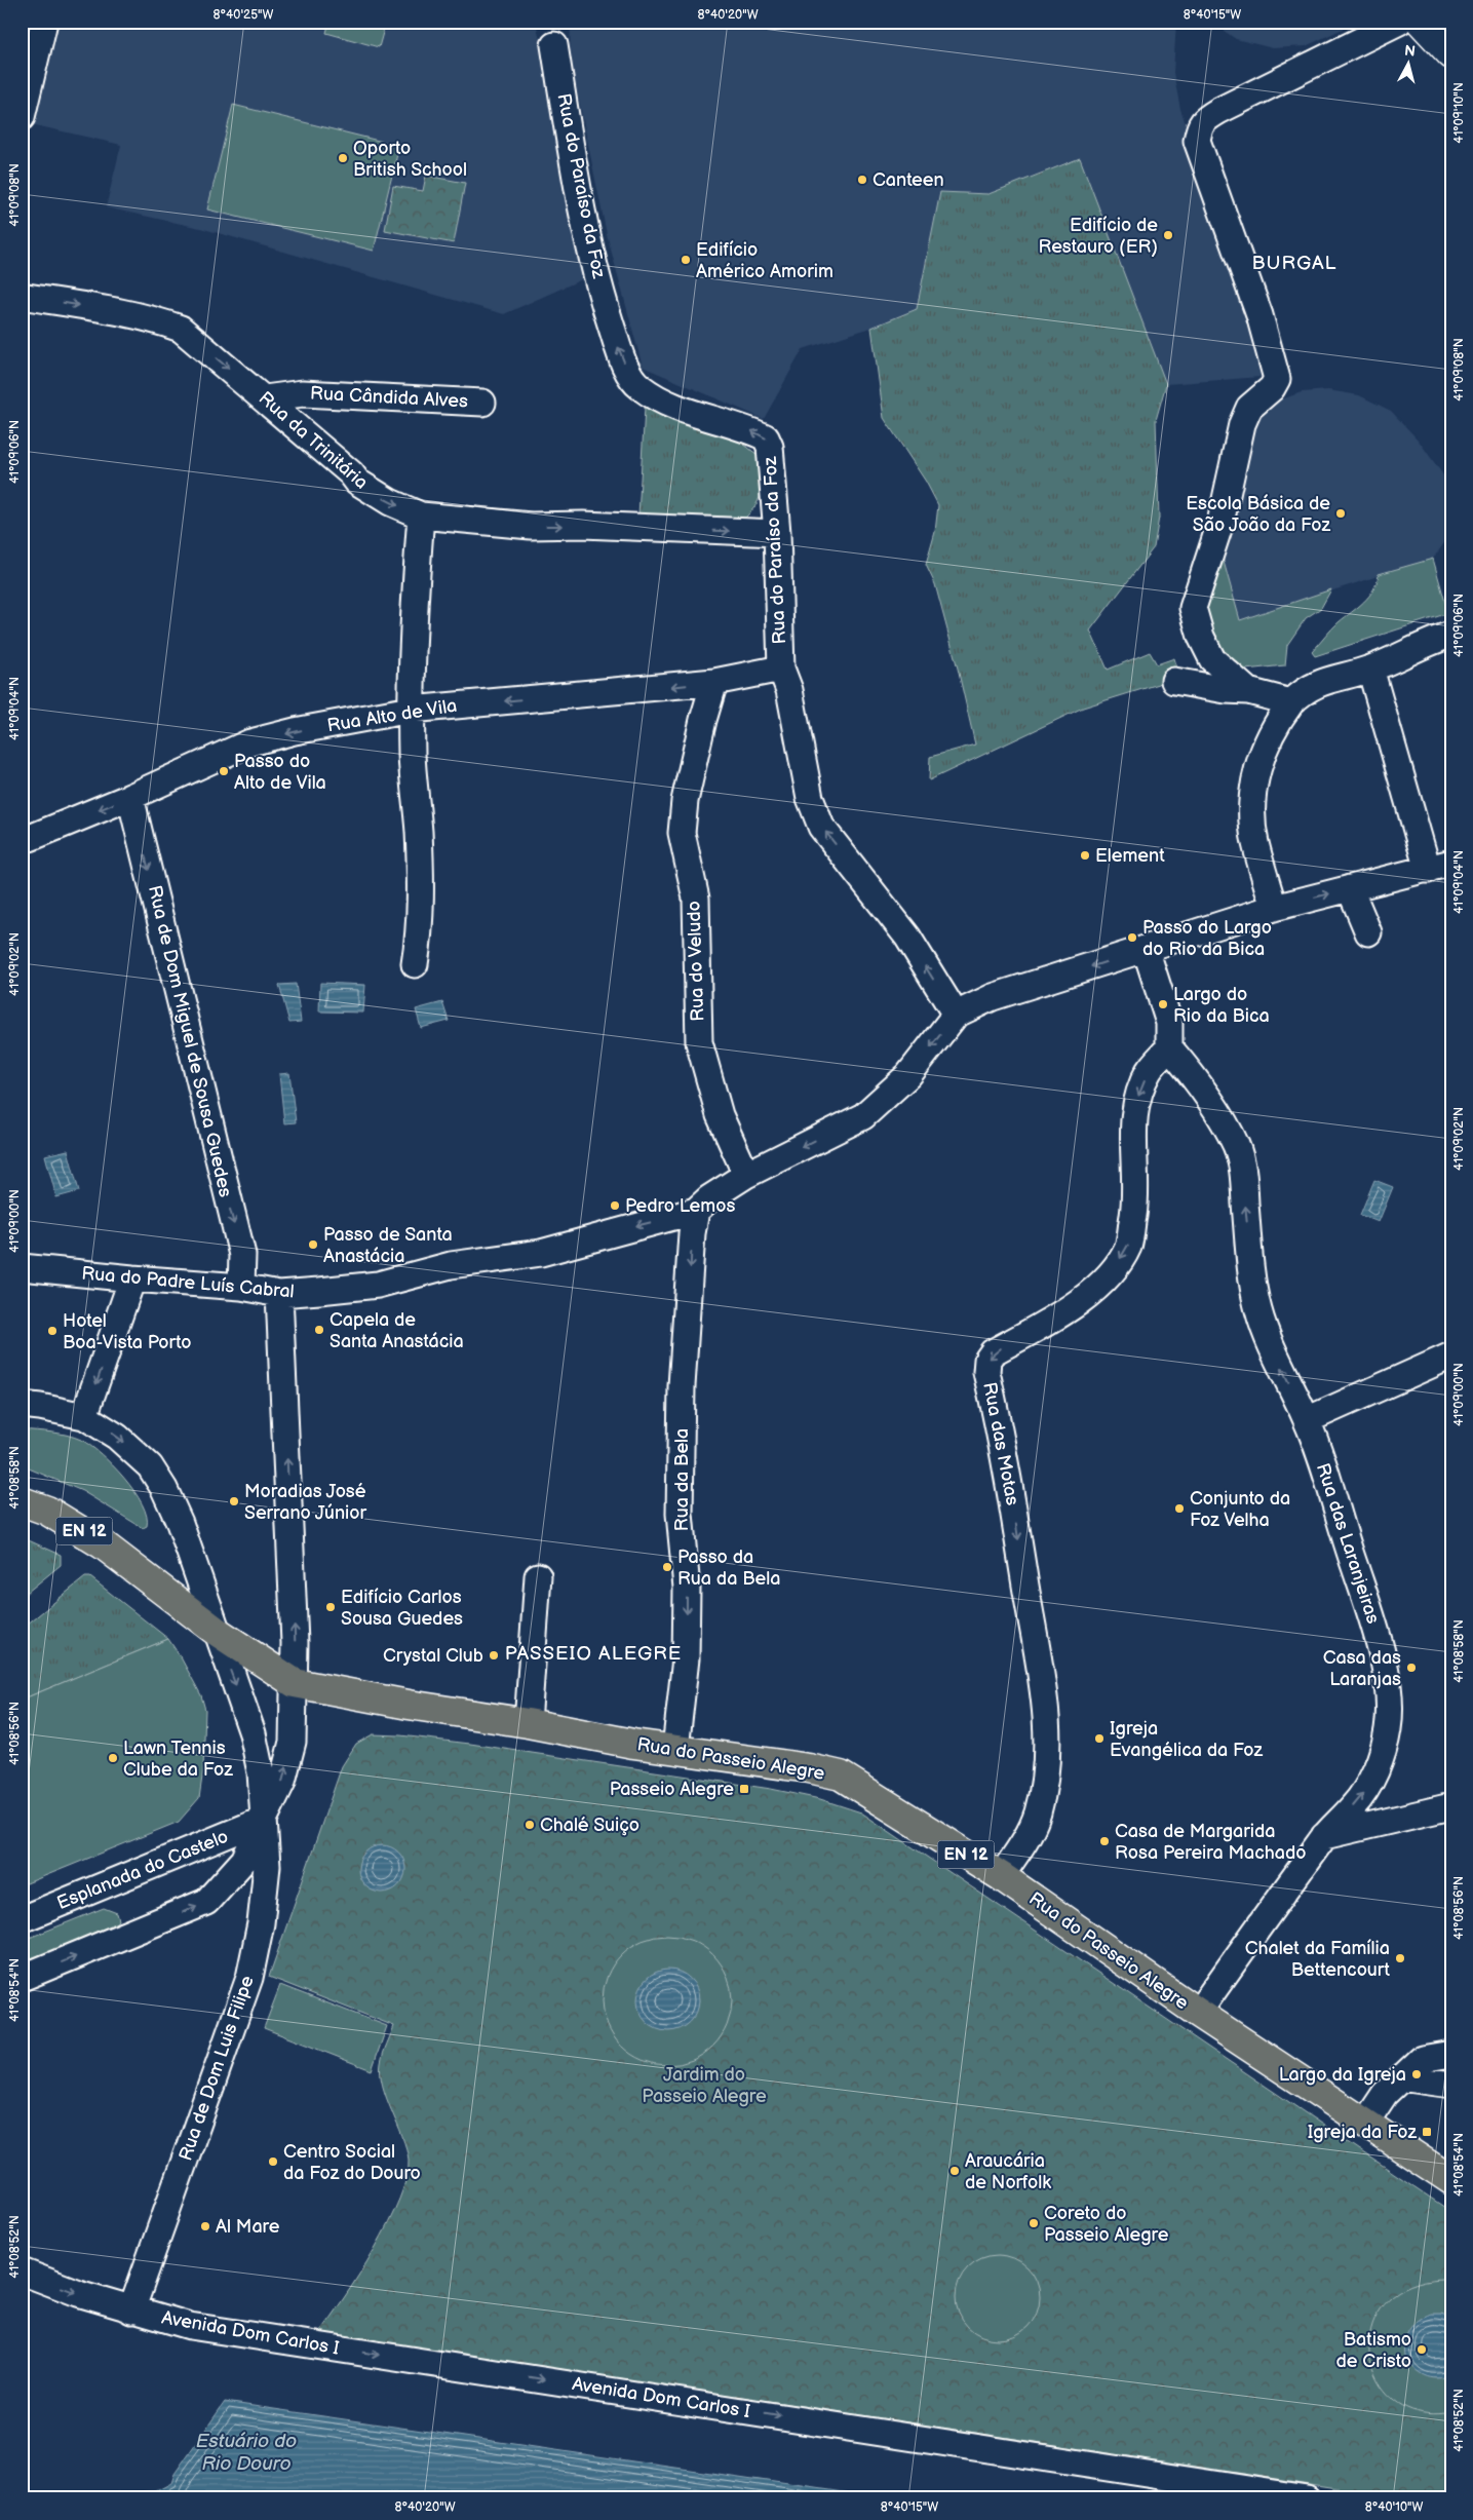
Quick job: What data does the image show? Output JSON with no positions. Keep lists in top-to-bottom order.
{
  "streets": {
    "main road": ["EN 12", "Rua do Passeio Alegre"],
    "street": [
      "Rua do Paraíso da Foz",
      "Rua Cândida Alves",
      "Rua da Trinitária",
      "Rua Alto de Vila",
      "Rua do Veludo",
      "Rua de Dom Miguel de Sousa Guedes",
      "Rua do Padre Luís Cabral",
      "Rua das Motas",
      "Rua da Bela",
      "Rua das Laranjeiras",
      "Esplanada do Castelo",
      "Rua de Dom Luis Filipe",
      "Avenida Dom Carlos I"
    ]
  },
  "crossings": [
    ["Rua do Paraíso da Foz", "Rua da Trinitária"],
    ["Rua do Paraíso da Foz", "Rua Alto de Vila"],
    ["Rua do Paraíso da Foz", "Rua do Padre Luís Cabral"],
    ["Rua Cândida Alves", "Rua da Trinitária"],
    ["Rua Alto de Vila", "Rua do Veludo"],
    ["Rua Alto de Vila", "Rua de Dom Miguel de Sousa Guedes"],
    ["Rua do Veludo", "Rua do Padre Luís Cabral"],
    ["Rua de Dom Miguel de Sousa Guedes", "Rua do Padre Luís Cabral"],
    ["Rua do Padre Luís Cabral", "Rua da Bela"],
    ["Rua do Padre Luís Cabral", "Esplanada do Castelo"],
    ["Rua das Motas", "Rua das Laranjeiras"],
    ["Rua das Motas", "Rua do Passeio Alegre"],
    ["Rua da Bela", "Rua do Passeio Alegre"],
    ["EN 12", "Rua do Passeio Alegre"],
    ["EN 12", "Esplanada do Castelo"],
    ["Rua das Laranjeiras", "Rua do Passeio Alegre"],
    ["Rua do Passeio Alegre", "Esplanada do Castelo"],
    ["Esplanada do Castelo", "Rua de Dom Luis Filipe"],
    ["Rua de Dom Luis Filipe", "Avenida Dom Carlos I"]
  ],
  "one_way": [
    "Rua do Paraíso da Foz",
    "Rua da Trinitária",
    "Rua Alto de Vila",
    "Rua de Dom Miguel de Sousa Guedes",
    "Rua do Padre Luís Cabral",
    "Rua das Motas",
    "Rua da Bela",
    "Rua das Laranjeiras",
    "Avenida Dom Carlos I"
  ],
  "districts": ["BURGAL", "PASSEIO ALEGRE"],
  "water": ["Estuário do Rio Douro"],
  "parks": ["Jardim do Passeio Alegre"],
  "places": {
    "other": [
      "Oporto British School",
      "Canteen",
      "Edifício de Restauro (ER)",
      "Edifício Américo Amorim",
      "Escola Básica de São João da Foz",
      "Passo do Alto de Vila",
      "Element",
      "Passo do Largo do Rio da Bica",
      "Largo do Rio da Bica",
      "Pedro Lemos",
      "Passo de Santa Anastácia",
      "Capela de Santa Anastácia",
      "Hotel Boa-Vista Porto",
      "Moradias José Serrano Júnior",
      "Conjunto da Foz Velha",
      "Passo da Rua da Bela",
      "Edifício Carlos Sousa Guedes",
      "Crystal Club",
      "Casa das Laranjas",
      "Igreja Evangélica da Foz",
      "Lawn Tennis Clube da Foz",
      "Chalé Suiço",
      "Casa de Margarida Rosa Pereira Machado",
      "Chalet da Família Bettencourt",
      "Largo da Igreja",
      "Centro Social da Foz do Douro",
      "Araucária de Norfolk",
      "Coreto do Passeio Alegre",
      "Al Mare",
      "Batismo de Cristo"
    ],
    "transit": ["Passeio Alegre", "Igreja da Foz"]
  },
  "north": "top",
  "coordinates": [
    "8°40'25\"W",
    "8°40'20\"W",
    "8°40'15\"W",
    "41°09'10\"N",
    "41°09'08\"N",
    "41°09'06\"N",
    "41°09'04\"N",
    "41°09'02\"N",
    "41°09'00\"N",
    "41°08'58\"N",
    "41°08'56\"N",
    "41°08'54\"N",
    "41°08'52\"N",
    "8°40'10\"W"
  ]
}
